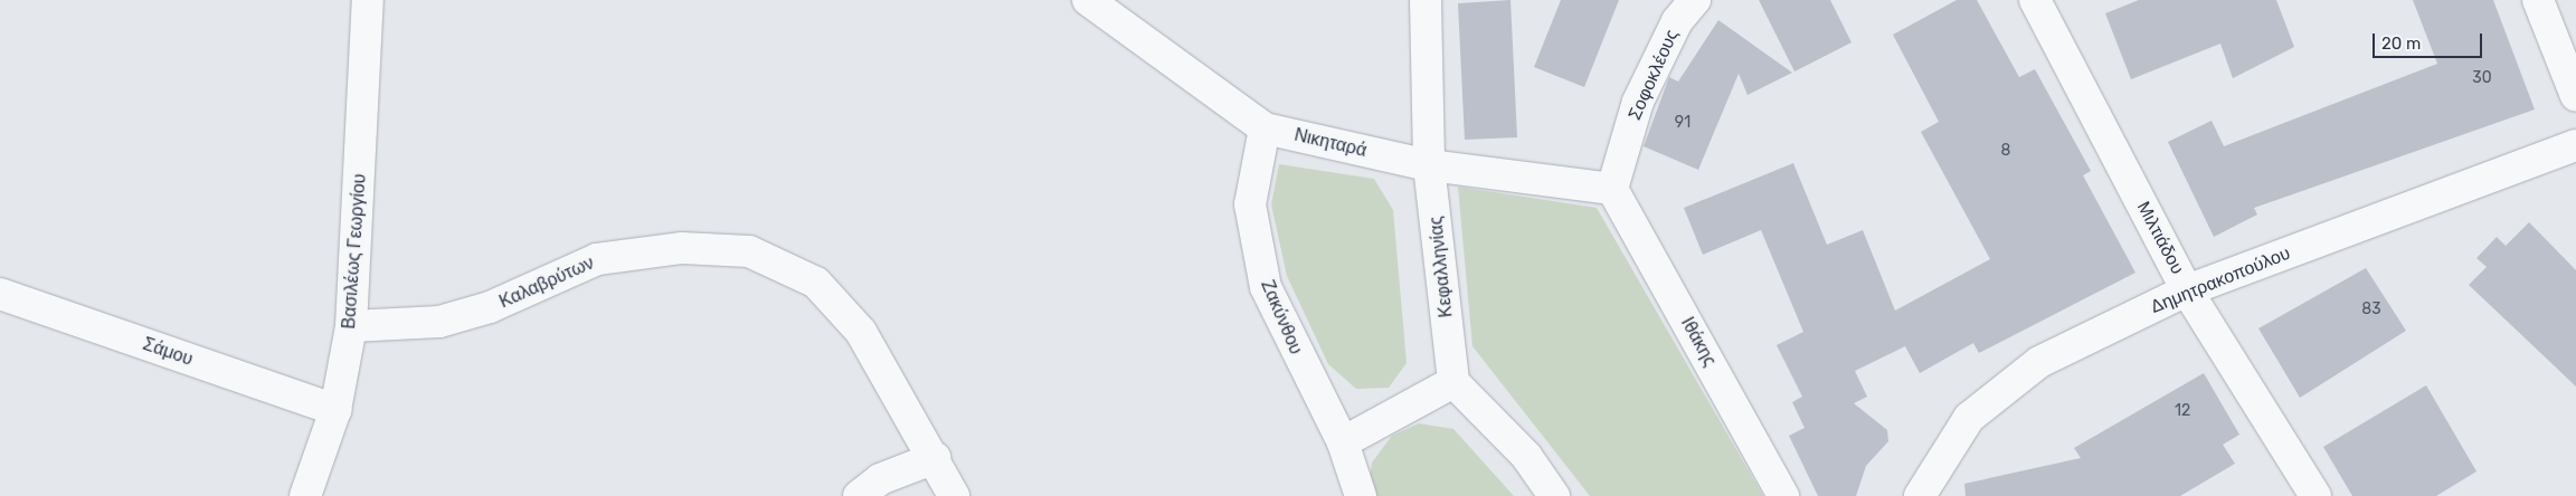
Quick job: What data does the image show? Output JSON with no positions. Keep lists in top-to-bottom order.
{
  "streets": {
    "street": [
      "Σοφοκλέους",
      "Νικηταρά",
      "Μιλτιάδου",
      "Βασιλέως Γεωργίου",
      "Κεφαλληνίας",
      "Δημητρακοπούλου",
      "Καλαβρύτων",
      "Ζακύνθου",
      "Ιθάκης",
      "Σάμου"
    ]
  },
  "crossings": [
    ["Σοφοκλέους", "Νικηταρά"],
    ["Σοφοκλέους", "Ιθάκης"],
    ["Νικηταρά", "Κεφαλληνίας"],
    ["Νικηταρά", "Ζακύνθου"],
    ["Νικηταρά", "Ιθάκης"],
    ["Μιλτιάδου", "Δημητρακοπούλου"],
    ["Βασιλέως Γεωργίου", "Καλαβρύτων"],
    ["Βασιλέως Γεωργίου", "Σάμου"]
  ],
  "house_numbers": [
    "30",
    "91",
    "8",
    "83",
    "12"
  ],
  "scale_bar": "20 m"
}
